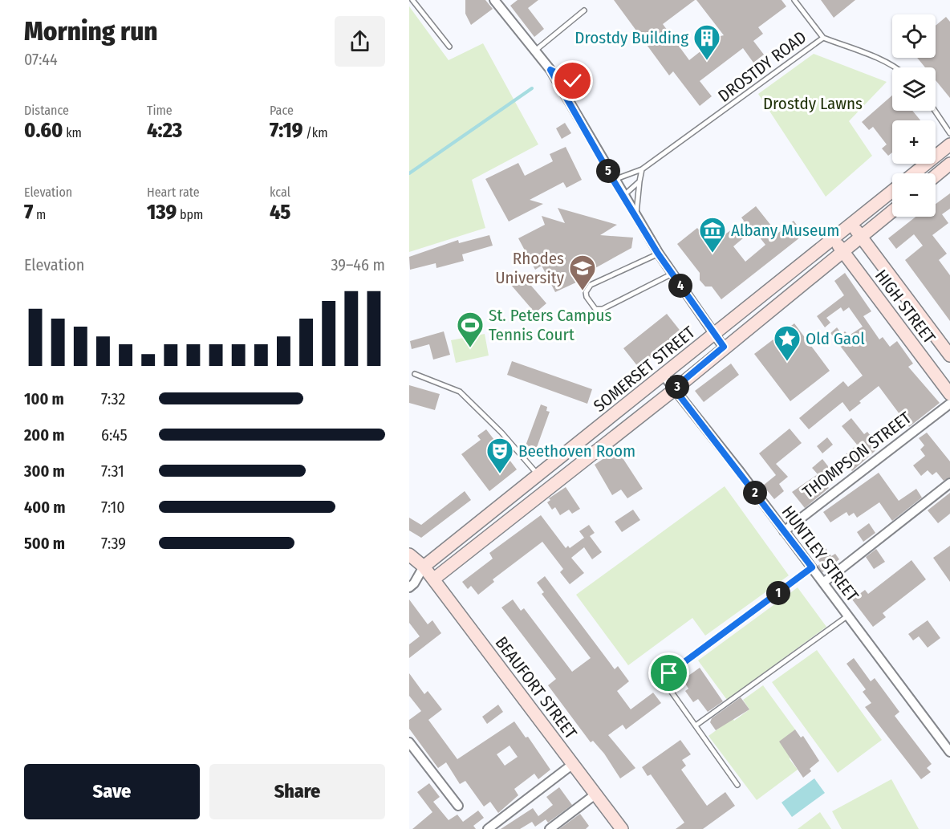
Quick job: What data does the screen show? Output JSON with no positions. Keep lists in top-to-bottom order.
{
  "streets": {
    "main road": ["HIGH STREET", "SOMERSET STREET", "BEAUFORT STREET"],
    "street": ["THOMPSON STREET", "HUNTLEY STREET"],
    "lane": ["DROSTDY ROAD"]
  },
  "crossings": [
    ["HIGH STREET", "SOMERSET STREET"],
    ["HIGH STREET", "THOMPSON STREET"],
    ["SOMERSET STREET", "HUNTLEY STREET"],
    ["SOMERSET STREET", "BEAUFORT STREET"],
    ["THOMPSON STREET", "HUNTLEY STREET"]
  ],
  "parks": ["Drostdy Lawns"],
  "places": {
    "building": ["Drostdy Building"],
    "museum": ["Albany Museum"],
    "school or university": ["Rhodes University"],
    "sports": ["St. Peters Campus Tennis Court"],
    "place": ["Old Gaol"],
    "theatre": ["Beethoven Room"]
  },
  "page": {
    "heading": ["Morning run", "07:44"],
    "map_buttons": ["+", "−"],
    "stats": [
      ["Distance", "0.60 km"],
      ["Time", "4:23"],
      ["Pace", "7:19 /km"],
      ["Elevation", "7 m"],
      ["Heart rate", "139 bpm"],
      ["kcal", "45"]
    ],
    "pins": [
      "5",
      "4",
      "3",
      "2",
      "1"
    ],
    "chart": ["Elevation", "39–46 m"],
    "list": [
      {
        "name": "100 m",
        "note": "7:32"
      },
      {
        "name": "200 m",
        "note": "6:45"
      },
      {
        "name": "300 m",
        "note": "7:31"
      },
      {
        "name": "400 m",
        "note": "7:10"
      },
      {
        "name": "500 m",
        "note": "7:39"
      }
    ],
    "buttons": ["Save", "Share"]
  }
}
